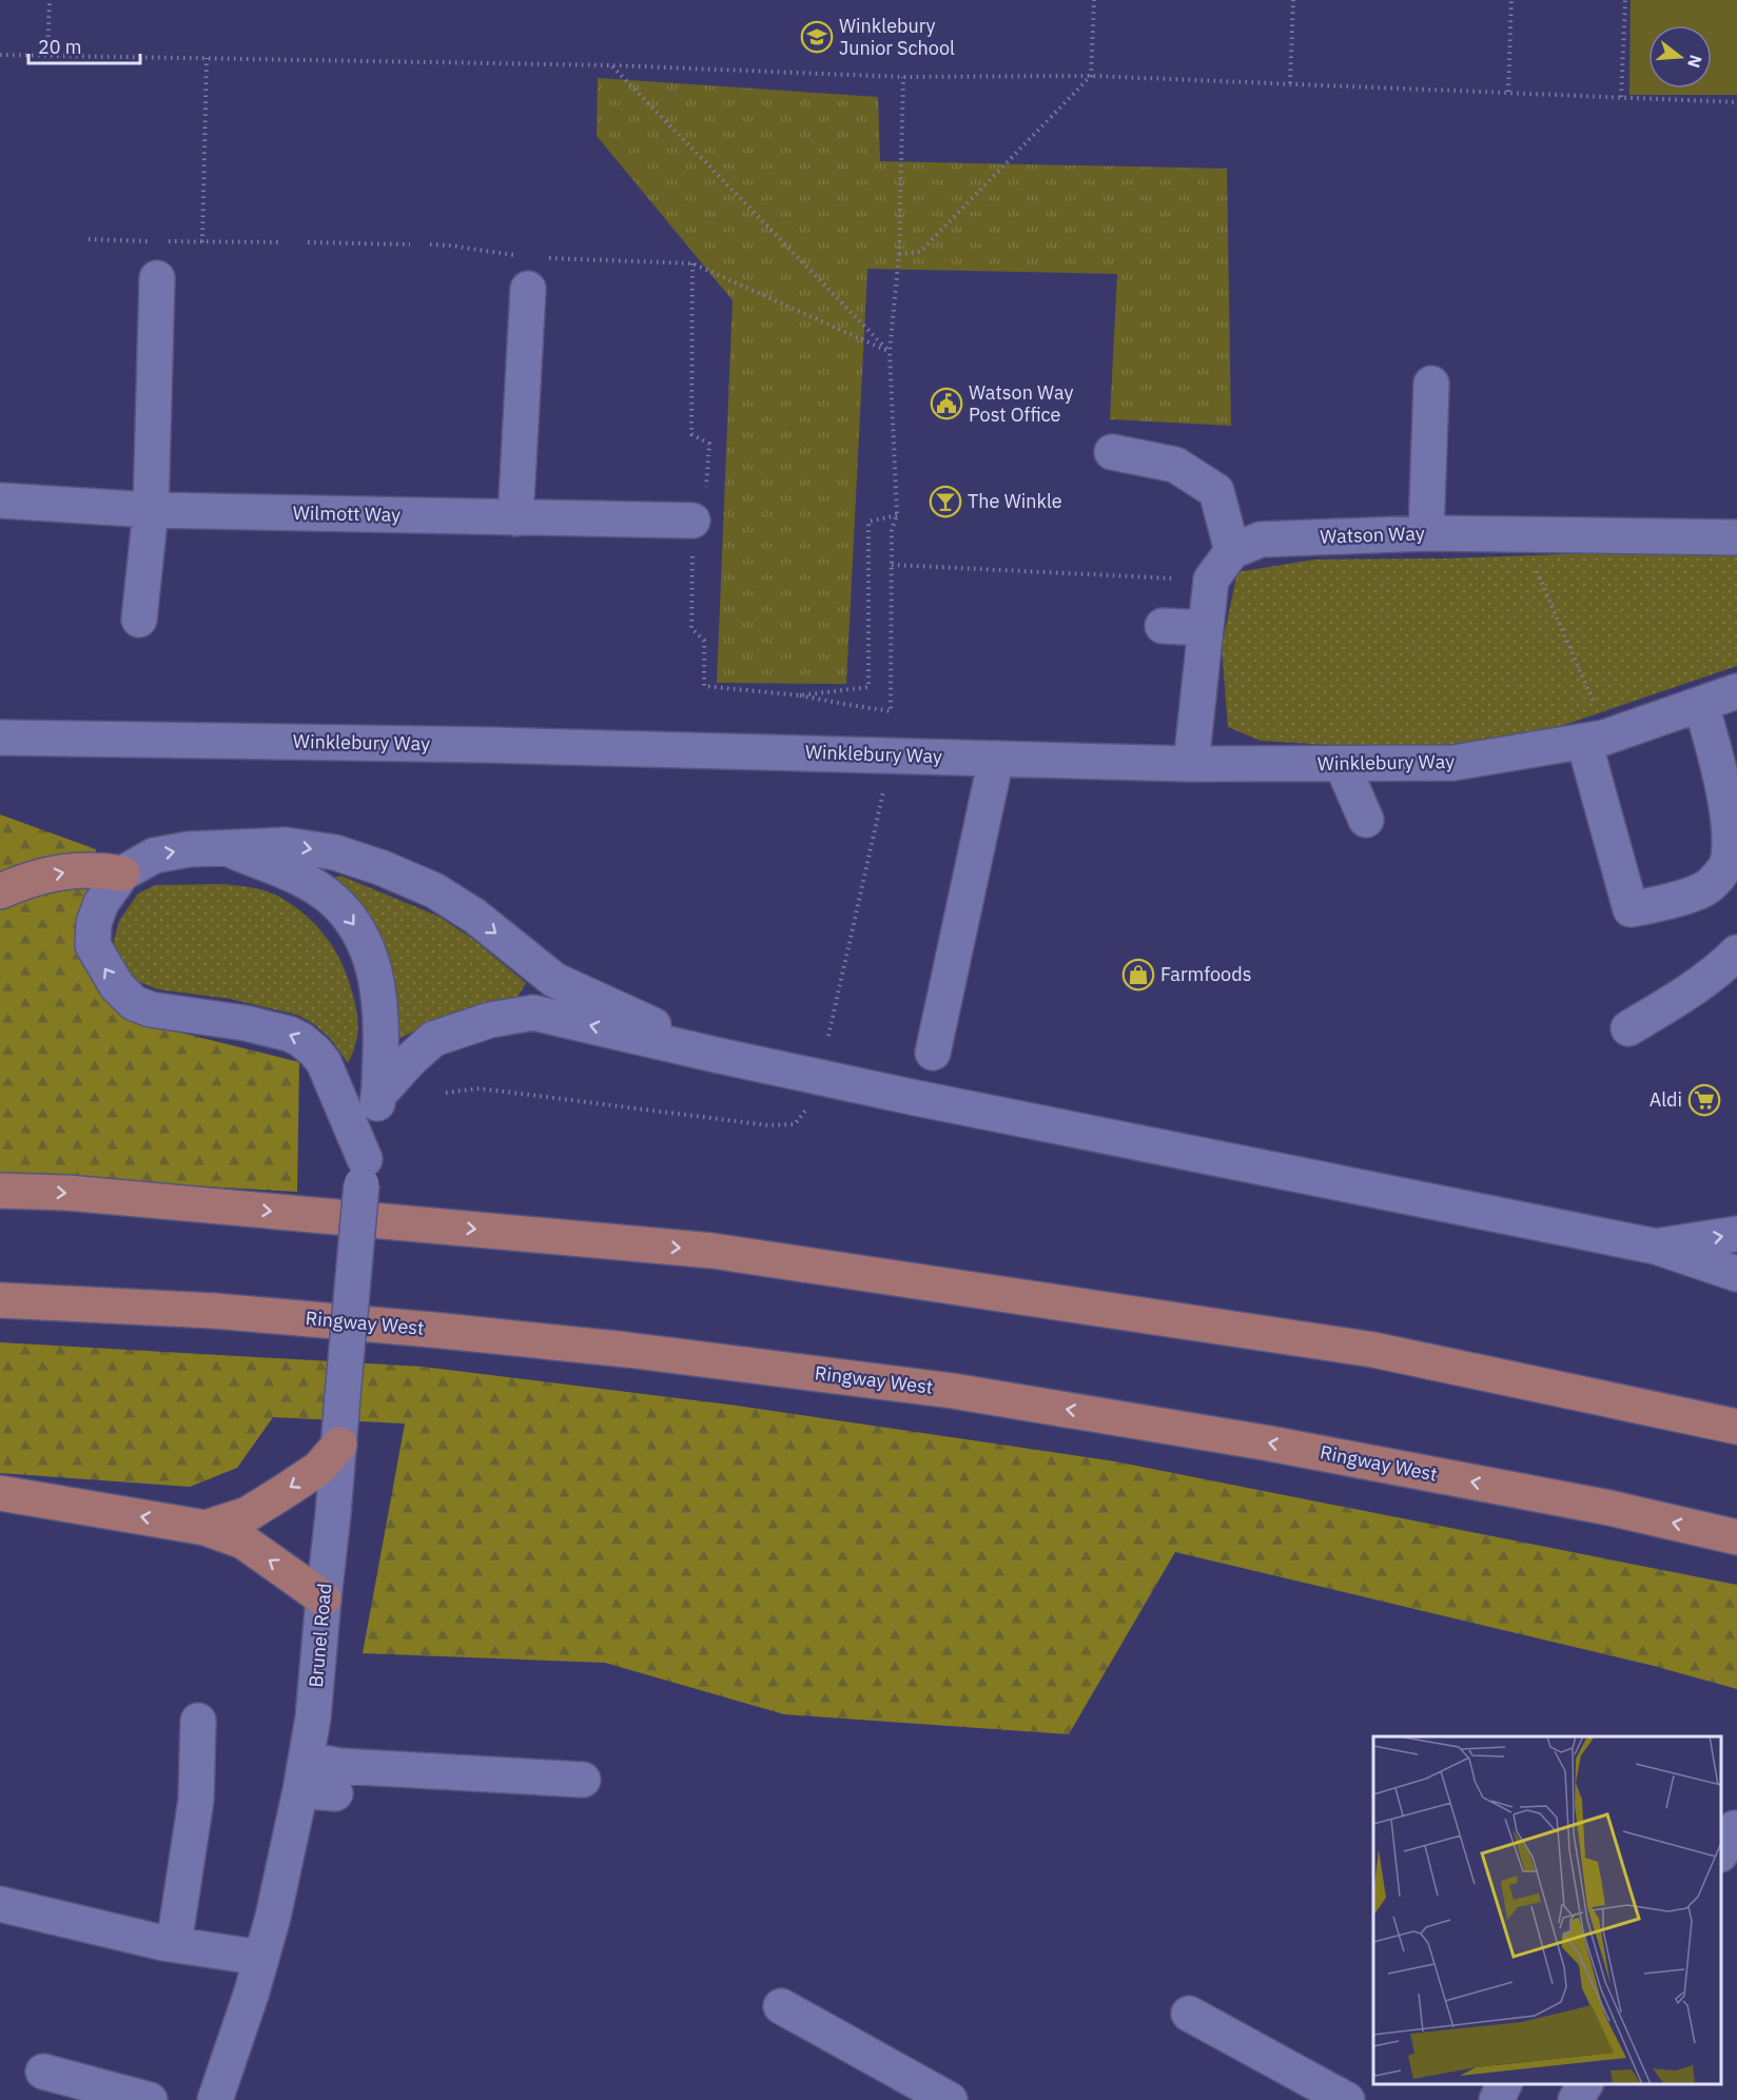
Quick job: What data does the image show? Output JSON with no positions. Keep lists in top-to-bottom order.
{
  "streets": {
    "main road": ["Ringway West"],
    "street": [
      "Wilmott Way",
      "Watson Way",
      "Winklebury Way",
      "Brunel Road"
    ]
  },
  "places": {
    "school or university": ["Winklebury Junior School"],
    "public building": ["Watson Way Post Office"],
    "bar": ["The Winkle"],
    "shop": ["Farmfoods"],
    "supermarket": ["Aldi"]
  },
  "scale_bar": "20 m",
  "north": "right"
}
